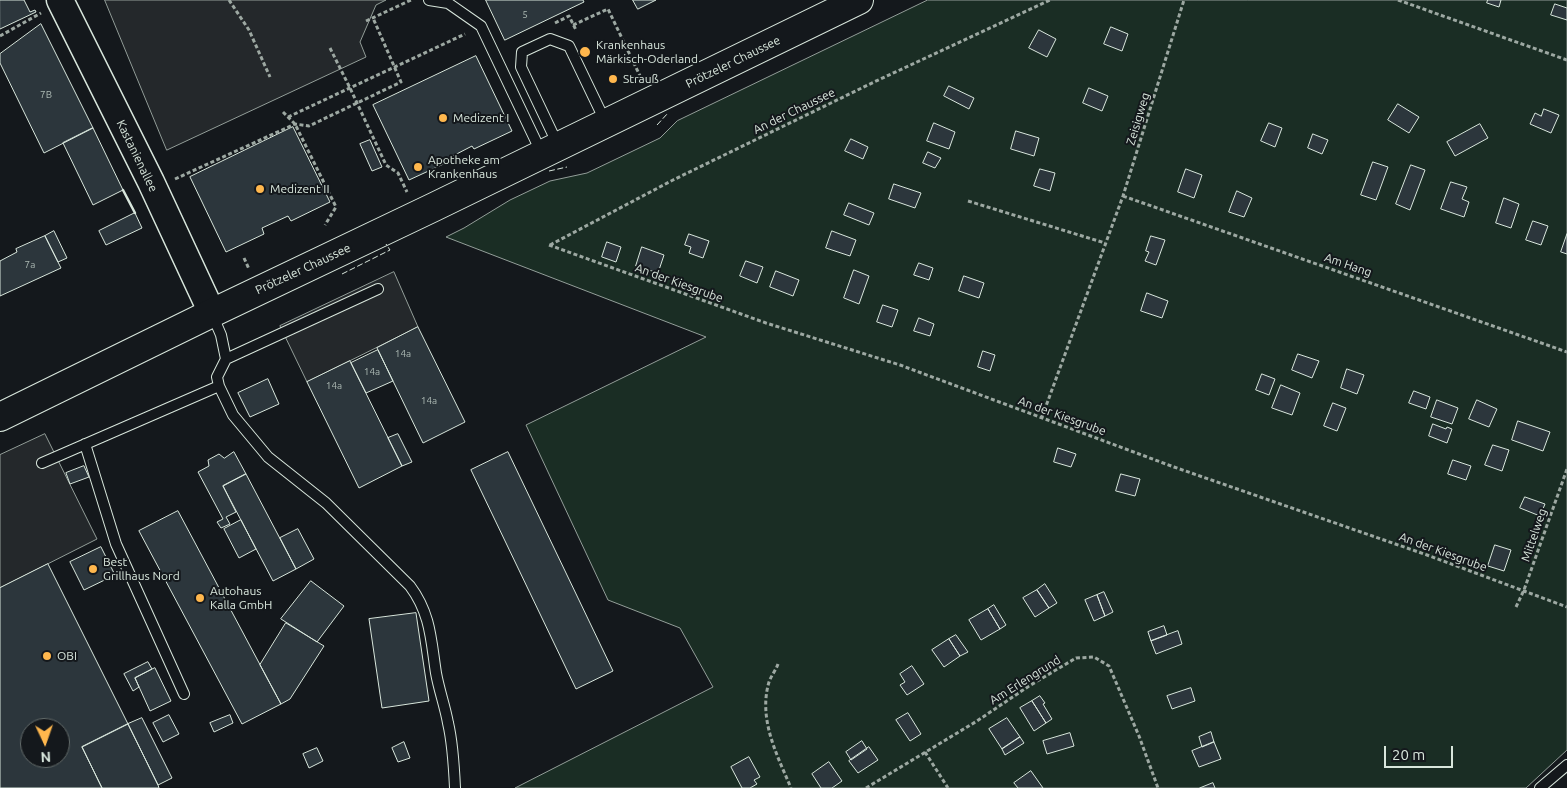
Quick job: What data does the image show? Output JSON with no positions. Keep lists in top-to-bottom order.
{
  "streets": {
    "main road": ["Prötzeler Chaussee"],
    "street": ["Kastanienallee"],
    "path": [
      "An der Chaussee",
      "Zeisigweg",
      "Am Hang",
      "An der Kiesgrube",
      "Mittelweg",
      "Am Erlengrund"
    ]
  },
  "crossings": [
    ["Prötzeler Chaussee", "Kastanienallee"],
    ["An der Chaussee", "An der Kiesgrube"],
    ["Zeisigweg", "Am Hang"],
    ["Zeisigweg", "An der Kiesgrube"],
    ["An der Kiesgrube", "Mittelweg"]
  ],
  "places": [
    "Krankenhaus Märkisch-Oderland",
    "Strauß",
    "Medizent I",
    "Apotheke am Krankenhaus",
    "Medizent II",
    "Best Grillhaus Nord",
    "Autohaus Kalla GmbH",
    "OBI"
  ],
  "house_numbers": [
    "5",
    "7B",
    "7a",
    "14a",
    "14a",
    "14a",
    "14a"
  ],
  "scale_bar": "20 m",
  "north": "bottom"
}
